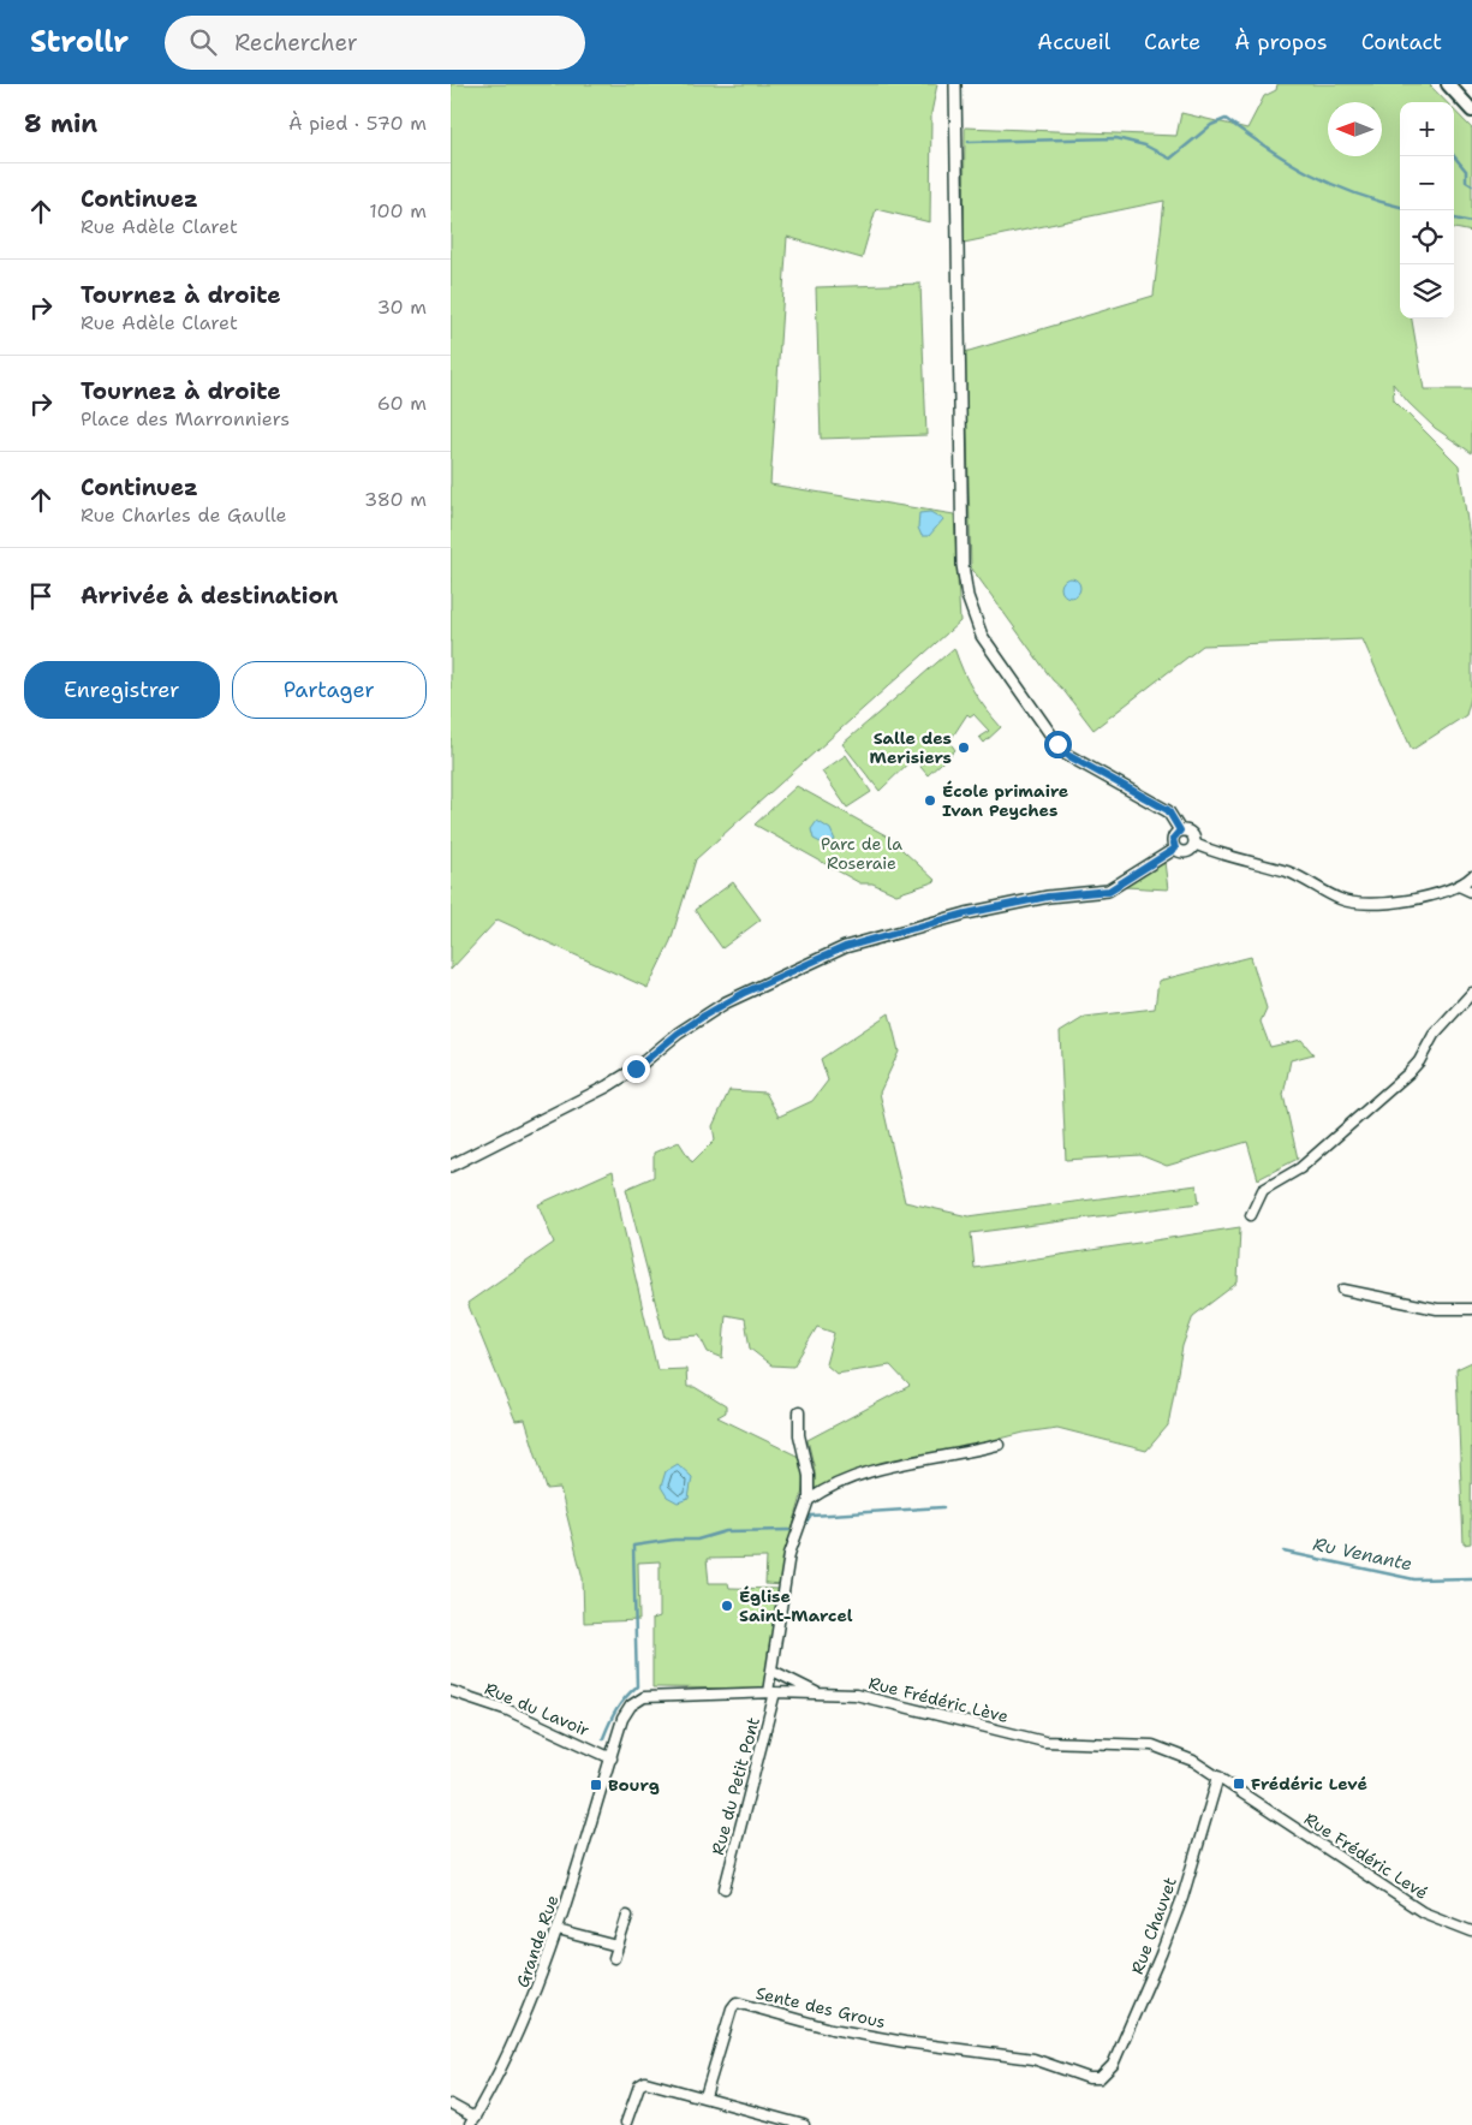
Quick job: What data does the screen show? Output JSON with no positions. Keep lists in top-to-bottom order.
{
  "streets": {
    "street": [
      "Rue Frédéric Lève",
      "Rue du Lavoir",
      "Rue du Petit Pont",
      "Rue Frédéric Levé",
      "Rue Chauvet",
      "Grande Rue",
      "Sente des Grous"
    ]
  },
  "crossings": [
    ["Rue Frédéric Lève", "Rue du Lavoir"],
    ["Rue Frédéric Lève", "Rue du Petit Pont"],
    ["Rue Frédéric Lève", "Rue Frédéric Levé"],
    ["Rue Frédéric Lève", "Rue Chauvet"],
    ["Rue Frédéric Lève", "Grande Rue"],
    ["Rue du Lavoir", "Grande Rue"],
    ["Rue Frédéric Levé", "Rue Chauvet"],
    ["Rue Chauvet", "Sente des Grous"]
  ],
  "water": ["Ru Venante"],
  "parks": ["Parc de la Roseraie"],
  "places": {
    "other": ["Salle des Merisiers", "École primaire Ivan Peyches", "Église Saint-Marcel"],
    "transit": ["Frédéric Levé", "Bourg"]
  },
  "north": "left",
  "page": {
    "header": "Strollr",
    "search": "Rechercher",
    "nav": [
      "Accueil",
      "Carte",
      "À propos",
      "Contact"
    ],
    "heading": ["8 min", "À pied · 570 m"],
    "map_buttons": ["+", "−"],
    "list": [
      ["Continuez", "Rue Adèle Claret", "100 m"],
      ["Tournez à droite", "Rue Adèle Claret", "30 m"],
      ["Tournez à droite", "Place des Marronniers", "60 m"],
      ["Continuez", "Rue Charles de Gaulle", "380 m"],
      "Arrivée à destination"
    ],
    "buttons": ["Enregistrer", "Partager"]
  }
}
